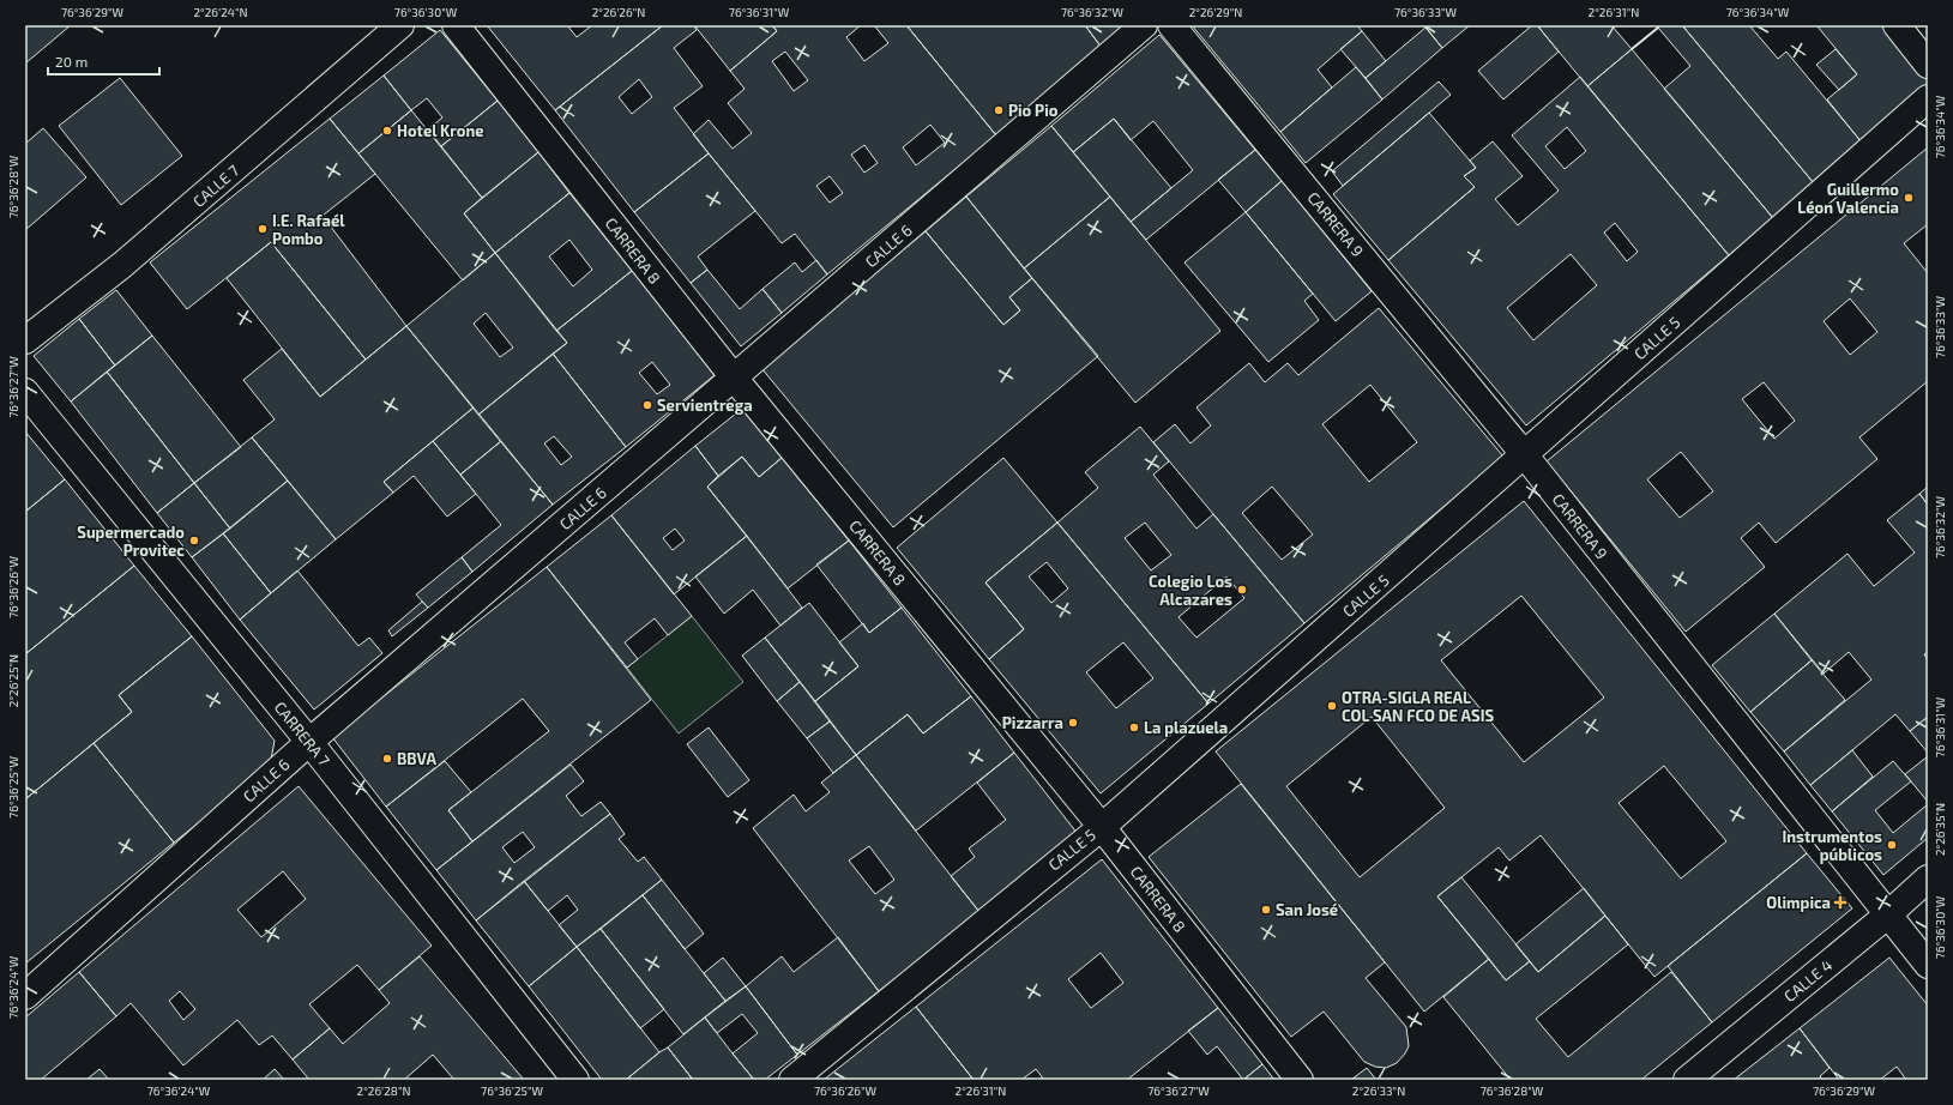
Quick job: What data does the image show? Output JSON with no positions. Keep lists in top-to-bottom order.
{
  "streets": {
    "main road": [
      "CALLE 7",
      "CARRERA 9",
      "CALLE 6",
      "CARRERA 8",
      "CALLE 5",
      "CARRERA 7",
      "CALLE 4"
    ]
  },
  "crossings": [
    ["CARRERA 9", "CALLE 5"],
    ["CARRERA 9", "CALLE 4"],
    ["CALLE 6", "CARRERA 8"],
    ["CALLE 6", "CARRERA 7"],
    ["CARRERA 8", "CALLE 5"]
  ],
  "places": {
    "other": [
      "Pio Pio",
      "Hotel Krone",
      "Guillermo Léon Valencia",
      "I.E. Rafaél Pombo",
      "Servientrega",
      "Supermercado Provitec",
      "Colegio Los Alcazares",
      "OTRA-SIGLA REAL COL SAN FCO DE ASIS",
      "Pizzarra",
      "La plazuela",
      "BBVA",
      "Instrumentos públicos",
      "San José"
    ],
    "health": ["Olimpica"]
  },
  "scale_bar": "20 m",
  "coordinates": [
    "76°36'29\"W",
    "2°26'24\"N",
    "76°36'30\"W",
    "2°26'26\"N",
    "76°36'31\"W",
    "76°36'32\"W",
    "2°26'29\"N",
    "76°36'33\"W",
    "2°26'31\"N",
    "76°36'34\"W",
    "76°36'28\"W",
    "76°36'27\"W",
    "76°36'26\"W",
    "2°26'25\"N",
    "76°36'25\"W",
    "2°26'35\"N",
    "76°36'24\"W",
    "2°26'28\"N",
    "2°26'33\"N"
  ]
}
